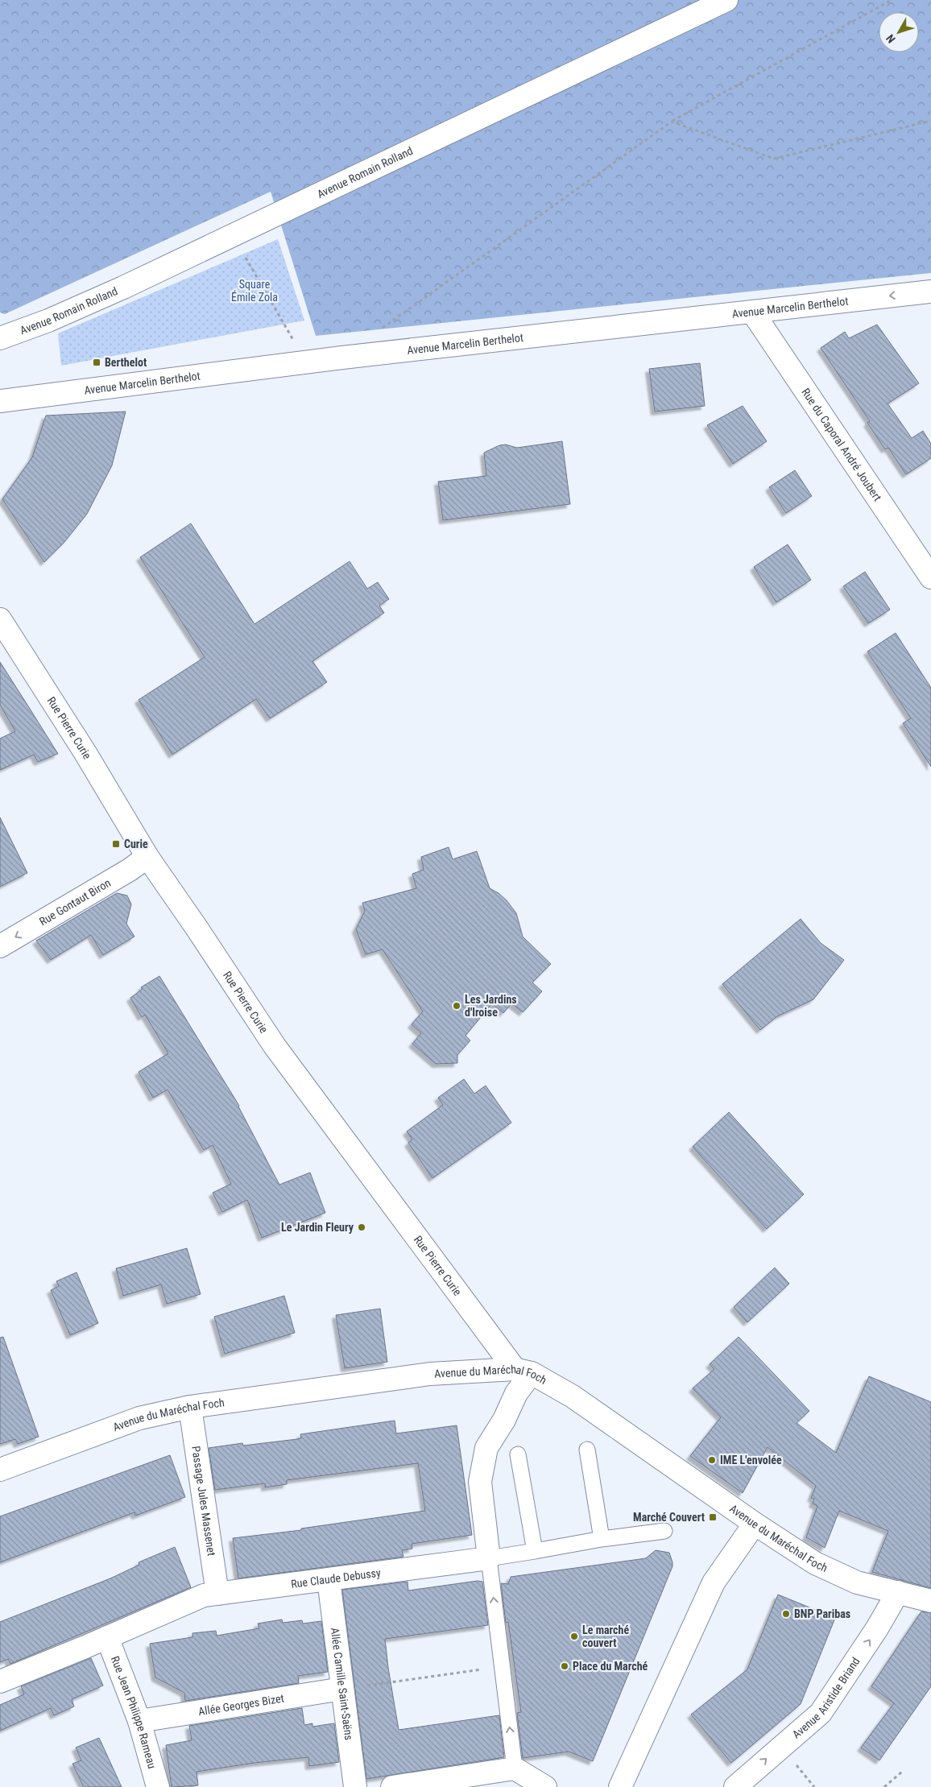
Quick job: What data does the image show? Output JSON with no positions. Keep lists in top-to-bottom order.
{
  "streets": {
    "street": [
      "Avenue Romain Rolland",
      "Avenue Marcelin Berthelot",
      "Rue du Caporal André Joubert",
      "Rue Pierre Curie",
      "Rue Gontaut Biron",
      "Avenue du Maréchal Foch",
      "Passage Jules Massenet",
      "Rue Claude Debussy",
      "Allée Camille Saint-Saëns",
      "Avenue Aristide Briand",
      "Allée Georges Bizet",
      "Rue Jean Philippe Rameau"
    ]
  },
  "crossings": [
    ["Avenue Marcelin Berthelot", "Rue du Caporal André Joubert"],
    ["Rue Pierre Curie", "Rue Gontaut Biron"],
    ["Rue Pierre Curie", "Avenue du Maréchal Foch"],
    ["Avenue du Maréchal Foch", "Passage Jules Massenet"],
    ["Avenue du Maréchal Foch", "Avenue Aristide Briand"],
    ["Passage Jules Massenet", "Rue Claude Debussy"],
    ["Rue Claude Debussy", "Allée Camille Saint-Saëns"],
    ["Rue Claude Debussy", "Rue Jean Philippe Rameau"],
    ["Allée Camille Saint-Saëns", "Allée Georges Bizet"],
    ["Allée Georges Bizet", "Rue Jean Philippe Rameau"]
  ],
  "one_way": ["Rue Gontaut Biron"],
  "parks": ["Square Émile Zola"],
  "places": {
    "transit": ["Berthelot", "Curie", "Marché Couvert"],
    "other": [
      "Les Jardins d'Iroise",
      "Le Jardin Fleury",
      "IME L'envolée",
      "BNP Paribas",
      "Le marché couvert",
      "Place du Marché"
    ]
  },
  "north": "bottom left"
}
